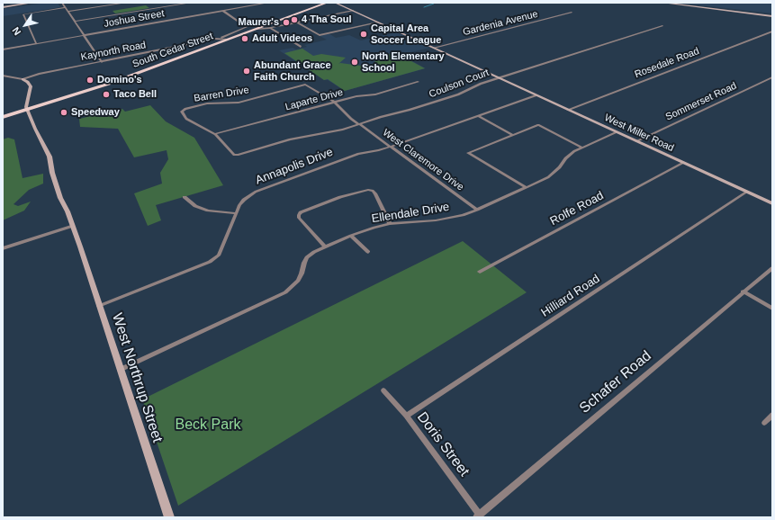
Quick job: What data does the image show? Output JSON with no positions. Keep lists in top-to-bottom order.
{
  "streets": {
    "main road": ["South Cedar Street"],
    "street": [
      "Joshua Street",
      "Gardenia Avenue",
      "Kaynorth Road",
      "Rosedale Road",
      "Coulson Court",
      "Barren Drive",
      "Laparte Drive",
      "Sommerset Road",
      "West Miller Road",
      "West Claremore Drive",
      "Annapolis Drive",
      "Rolfe Road",
      "Ellendale Drive",
      "Hilliard Road",
      "West Northrup Street",
      "Schafer Road",
      "Doris Street"
    ]
  },
  "crossings": [
    ["Gardenia Avenue", "West Miller Road"],
    ["South Cedar Street", "Kaynorth Road"],
    ["South Cedar Street", "West Northrup Street"],
    ["Rosedale Road", "West Miller Road"],
    ["Coulson Court", "Barren Drive"],
    ["Coulson Court", "Laparte Drive"],
    ["Coulson Court", "West Miller Road"],
    ["Coulson Court", "West Claremore Drive"],
    ["Barren Drive", "Laparte Drive"],
    ["Barren Drive", "West Claremore Drive"],
    ["Laparte Drive", "West Claremore Drive"],
    ["Sommerset Road", "West Miller Road"],
    ["West Miller Road", "Annapolis Drive"],
    ["West Miller Road", "Rolfe Road"],
    ["West Miller Road", "Ellendale Drive"],
    ["West Miller Road", "Hilliard Road"],
    ["West Claremore Drive", "Annapolis Drive"],
    ["West Claremore Drive", "Ellendale Drive"],
    ["Annapolis Drive", "West Northrup Street"],
    ["Ellendale Drive", "West Northrup Street"],
    ["Hilliard Road", "Doris Street"],
    ["Schafer Road", "Doris Street"]
  ],
  "parks": ["Beck Park"],
  "places": [
    "4 Tha Soul",
    "Maurer's",
    "Capital Area Soccer League",
    "Adult Videos",
    "North Elementary School",
    "Abundant Grace Faith Church",
    "Domino's",
    "Taco Bell",
    "Speedway"
  ],
  "north": "bottom left"
}
